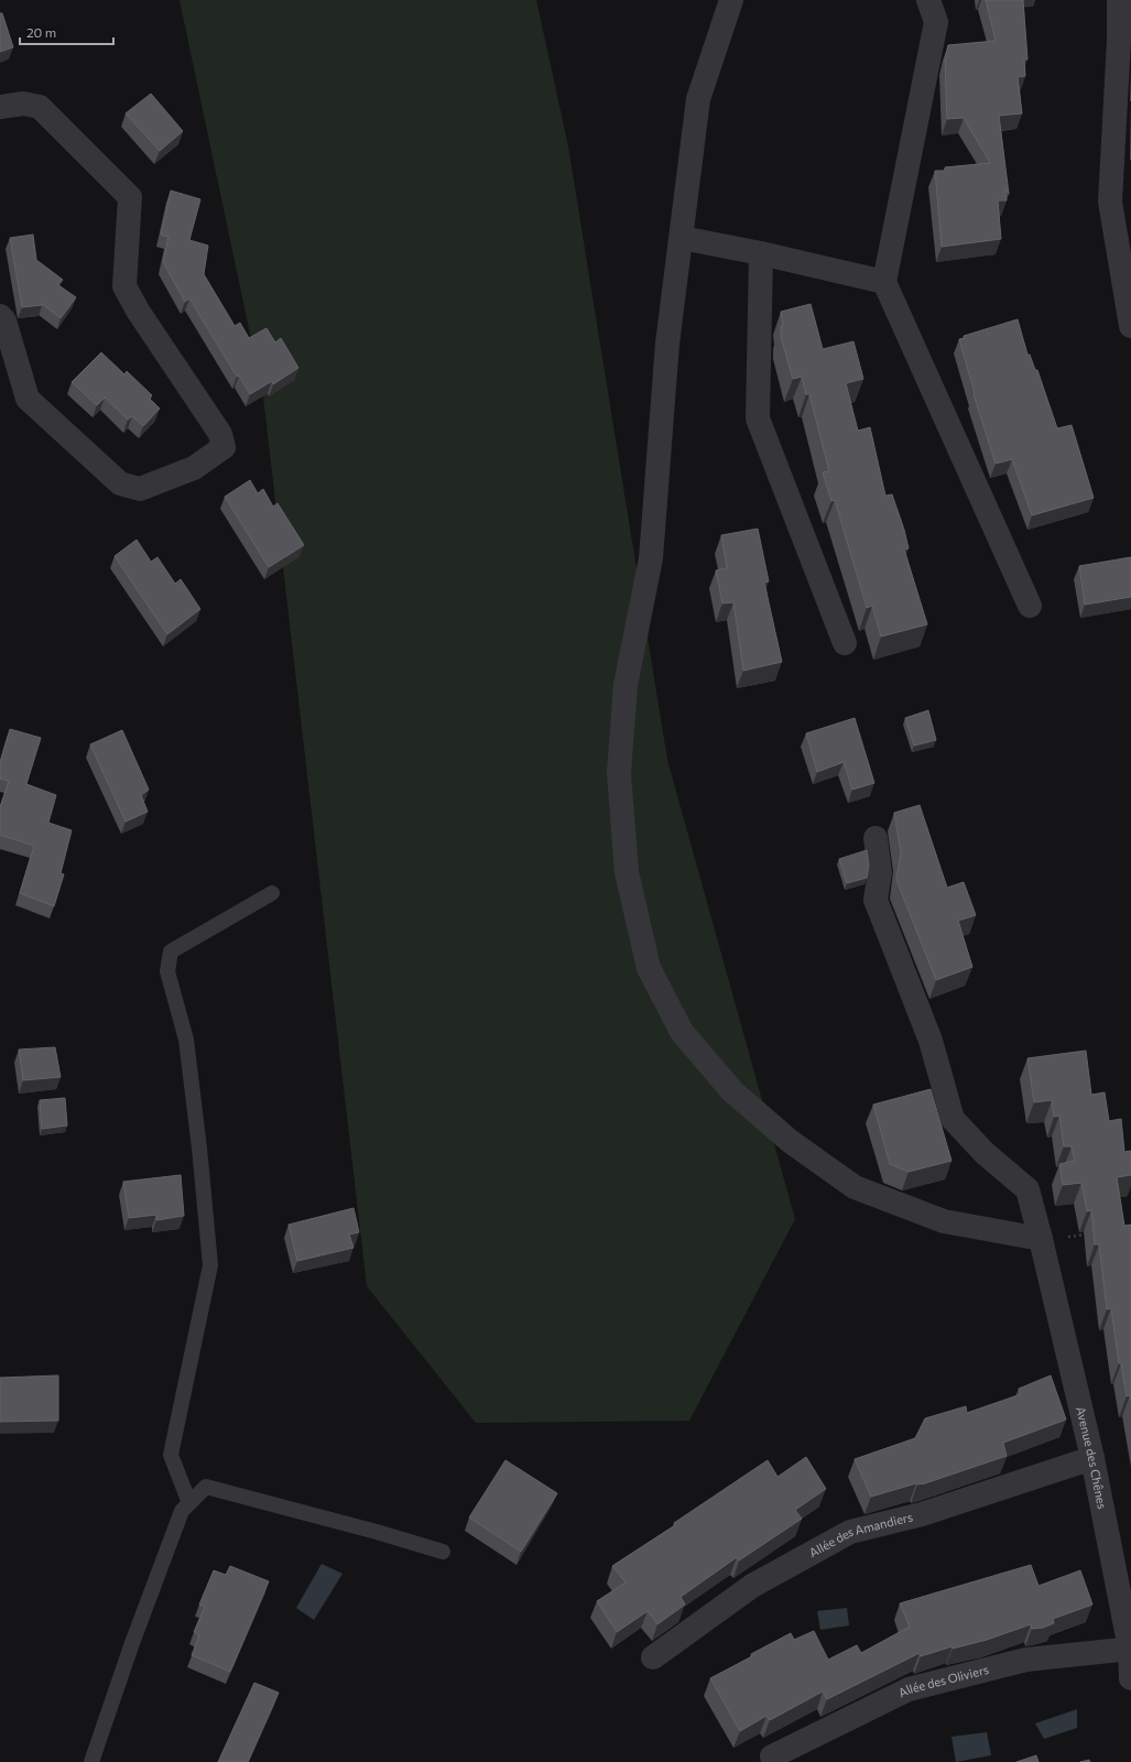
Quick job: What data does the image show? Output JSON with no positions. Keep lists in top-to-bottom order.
{
  "streets": {
    "street": ["Avenue des Chênes", "Allée des Amandiers", "Allée des Oliviers"]
  },
  "crossings": [
    ["Avenue des Chênes", "Allée des Amandiers"],
    ["Avenue des Chênes", "Allée des Oliviers"]
  ],
  "scale_bar": "20 m"
}
